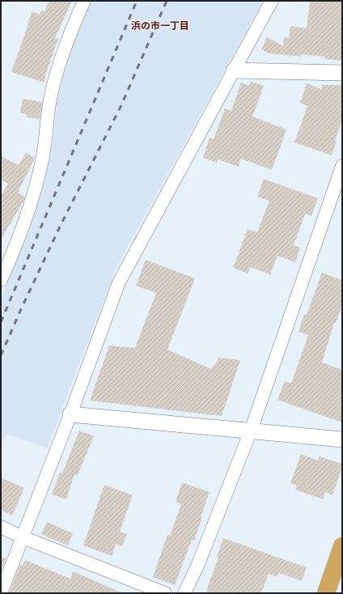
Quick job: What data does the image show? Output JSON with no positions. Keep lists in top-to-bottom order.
{
  "districts": ["浜の市一丁目"]
}
